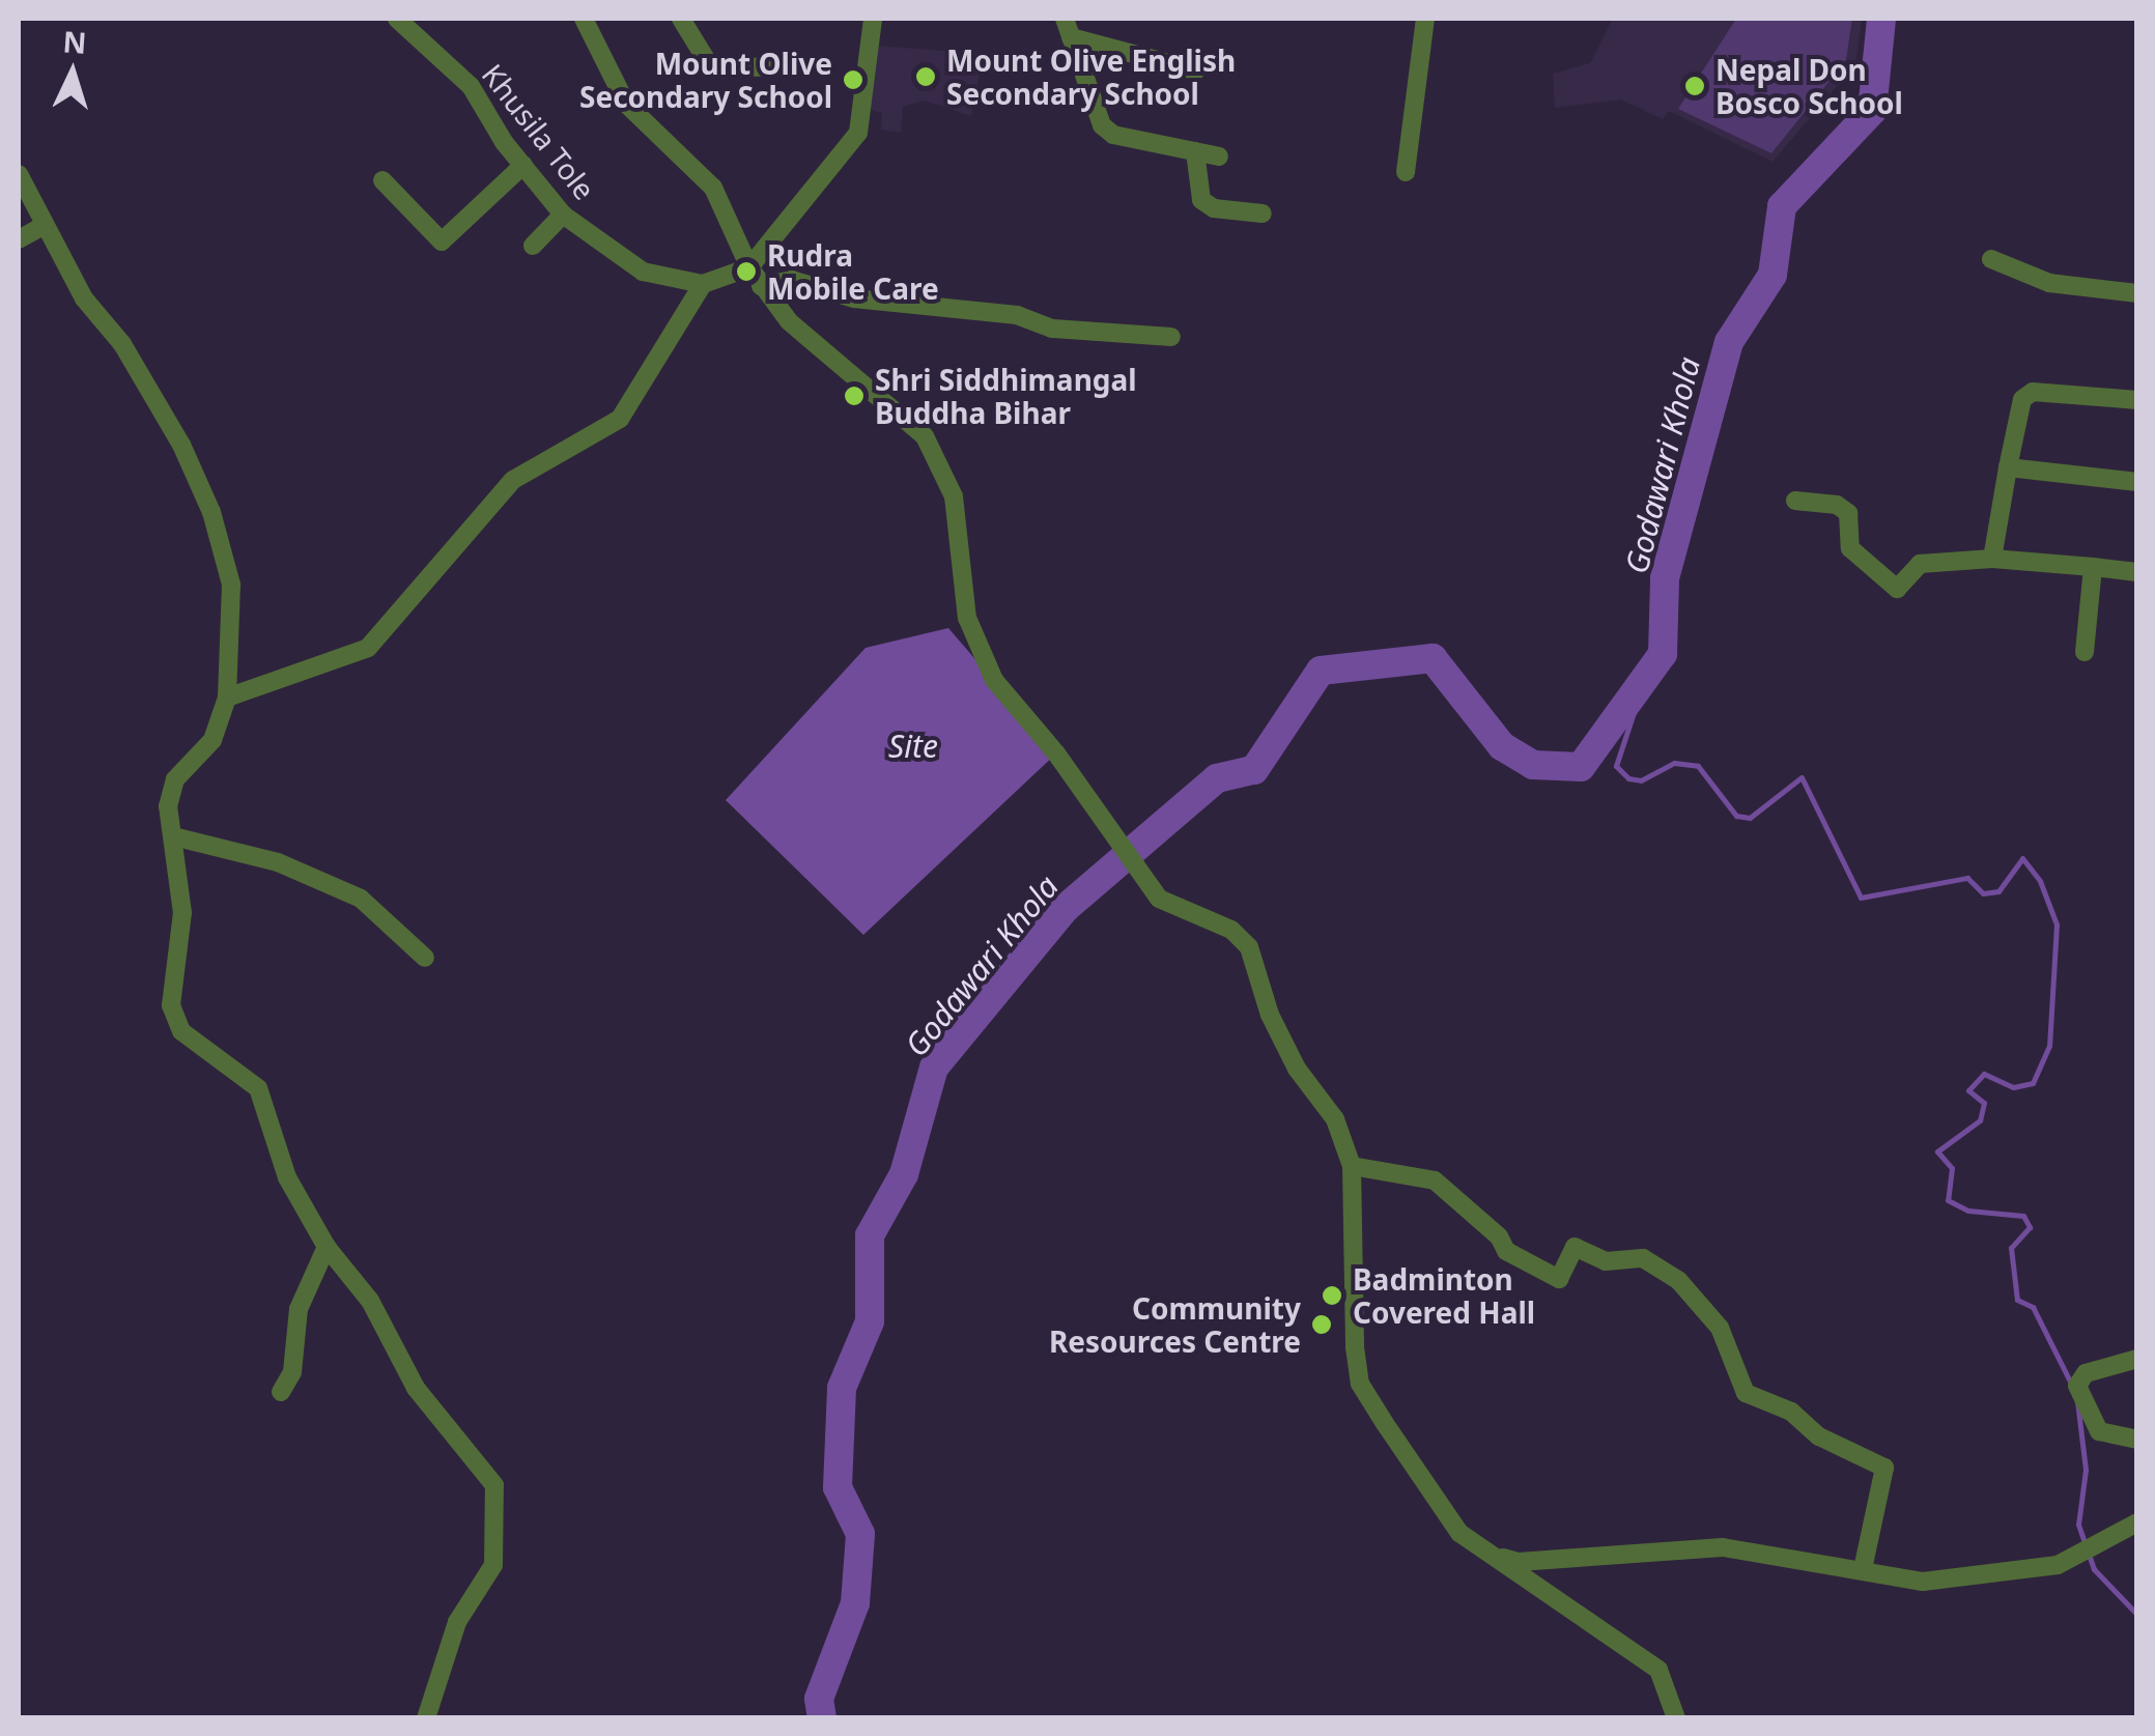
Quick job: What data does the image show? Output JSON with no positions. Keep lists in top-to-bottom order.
{
  "streets": {
    "street": ["Khusila Tole"]
  },
  "water": ["Godawari Khola", "Site"],
  "places": [
    "Mount Olive English Secondary School",
    "Mount Olive Secondary School",
    "Nepal Don Bosco School",
    "Rudra Mobile Care",
    "Shri Siddhimangal Buddha Bihar",
    "Badminton Covered Hall",
    "Community Resources Centre"
  ],
  "north": "top"
}
